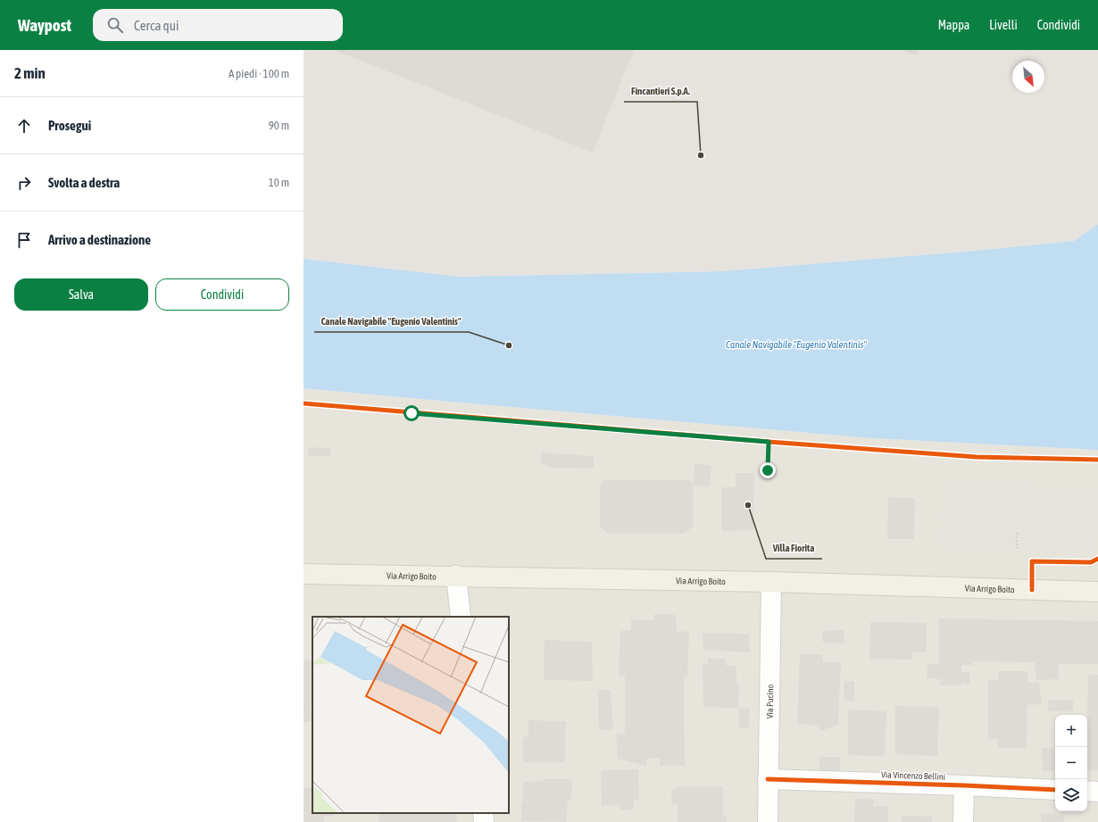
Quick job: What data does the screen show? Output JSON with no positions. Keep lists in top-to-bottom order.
{
  "streets": {
    "main road": ["Via Arrigo Boito"],
    "street": ["Via Pucino", "Via Vincenzo Bellini"]
  },
  "crossings": [
    ["Via Arrigo Boito", "Via Pucino"],
    ["Via Pucino", "Via Vincenzo Bellini"]
  ],
  "water": ["Canale Navigabile \"Eugenio Valentinis\""],
  "places": ["Fincantieri S.p.A.", "Canale Navigabile \"Eugenio Valentinis\"", "Villa Fiorita"],
  "north": "bottom right",
  "page": {
    "header": "Waypost",
    "search": "Cerca qui",
    "nav": ["Mappa", "Livelli", "Condividi"],
    "heading": ["2 min", "A piedi · 100 m"],
    "list": [
      ["Prosegui", "90 m"],
      ["Svolta a destra", "10 m"],
      "Arrivo a destinazione"
    ],
    "buttons": ["Salva", "Condividi"],
    "map_buttons": ["+", "−"]
  }
}
